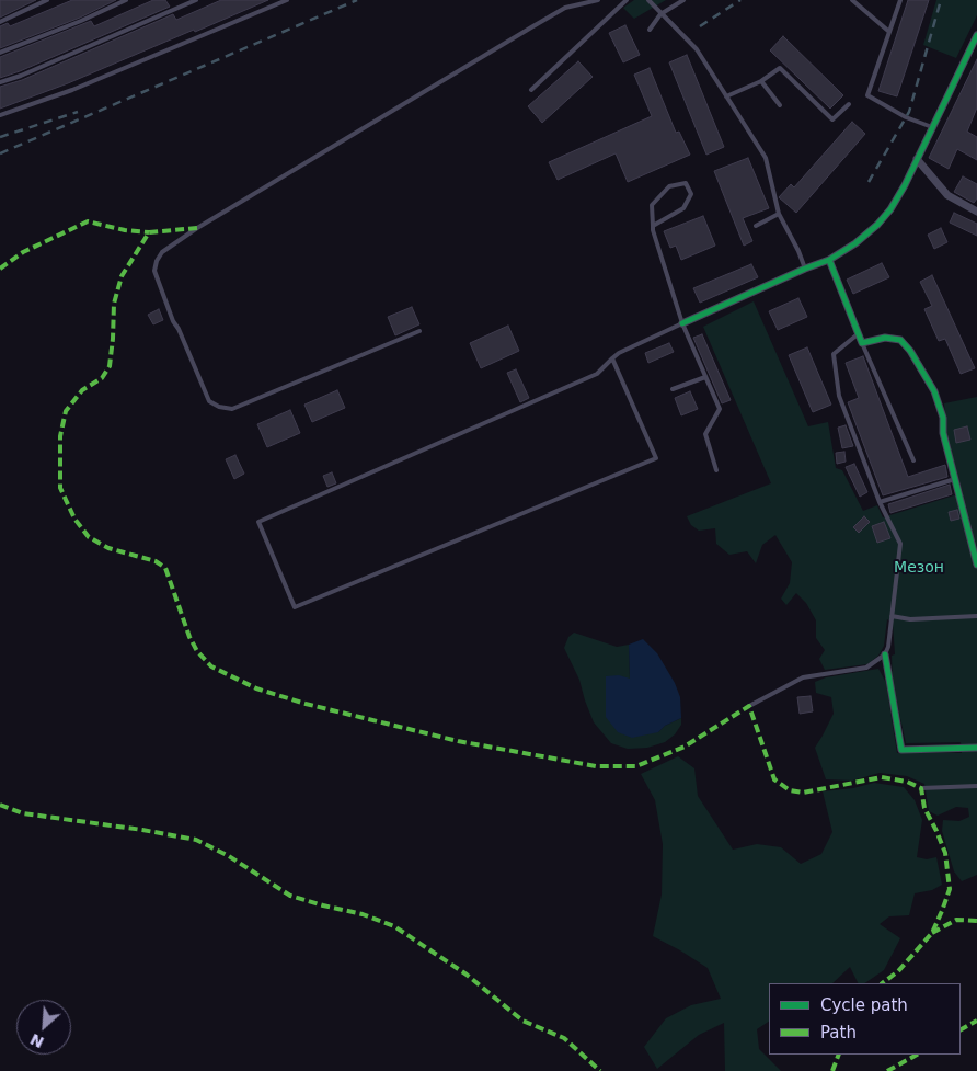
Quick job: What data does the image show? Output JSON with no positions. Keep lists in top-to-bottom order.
{
  "parks": ["Мезон"],
  "legend": ["Cycle path", "Path"],
  "north": "bottom left"
}
